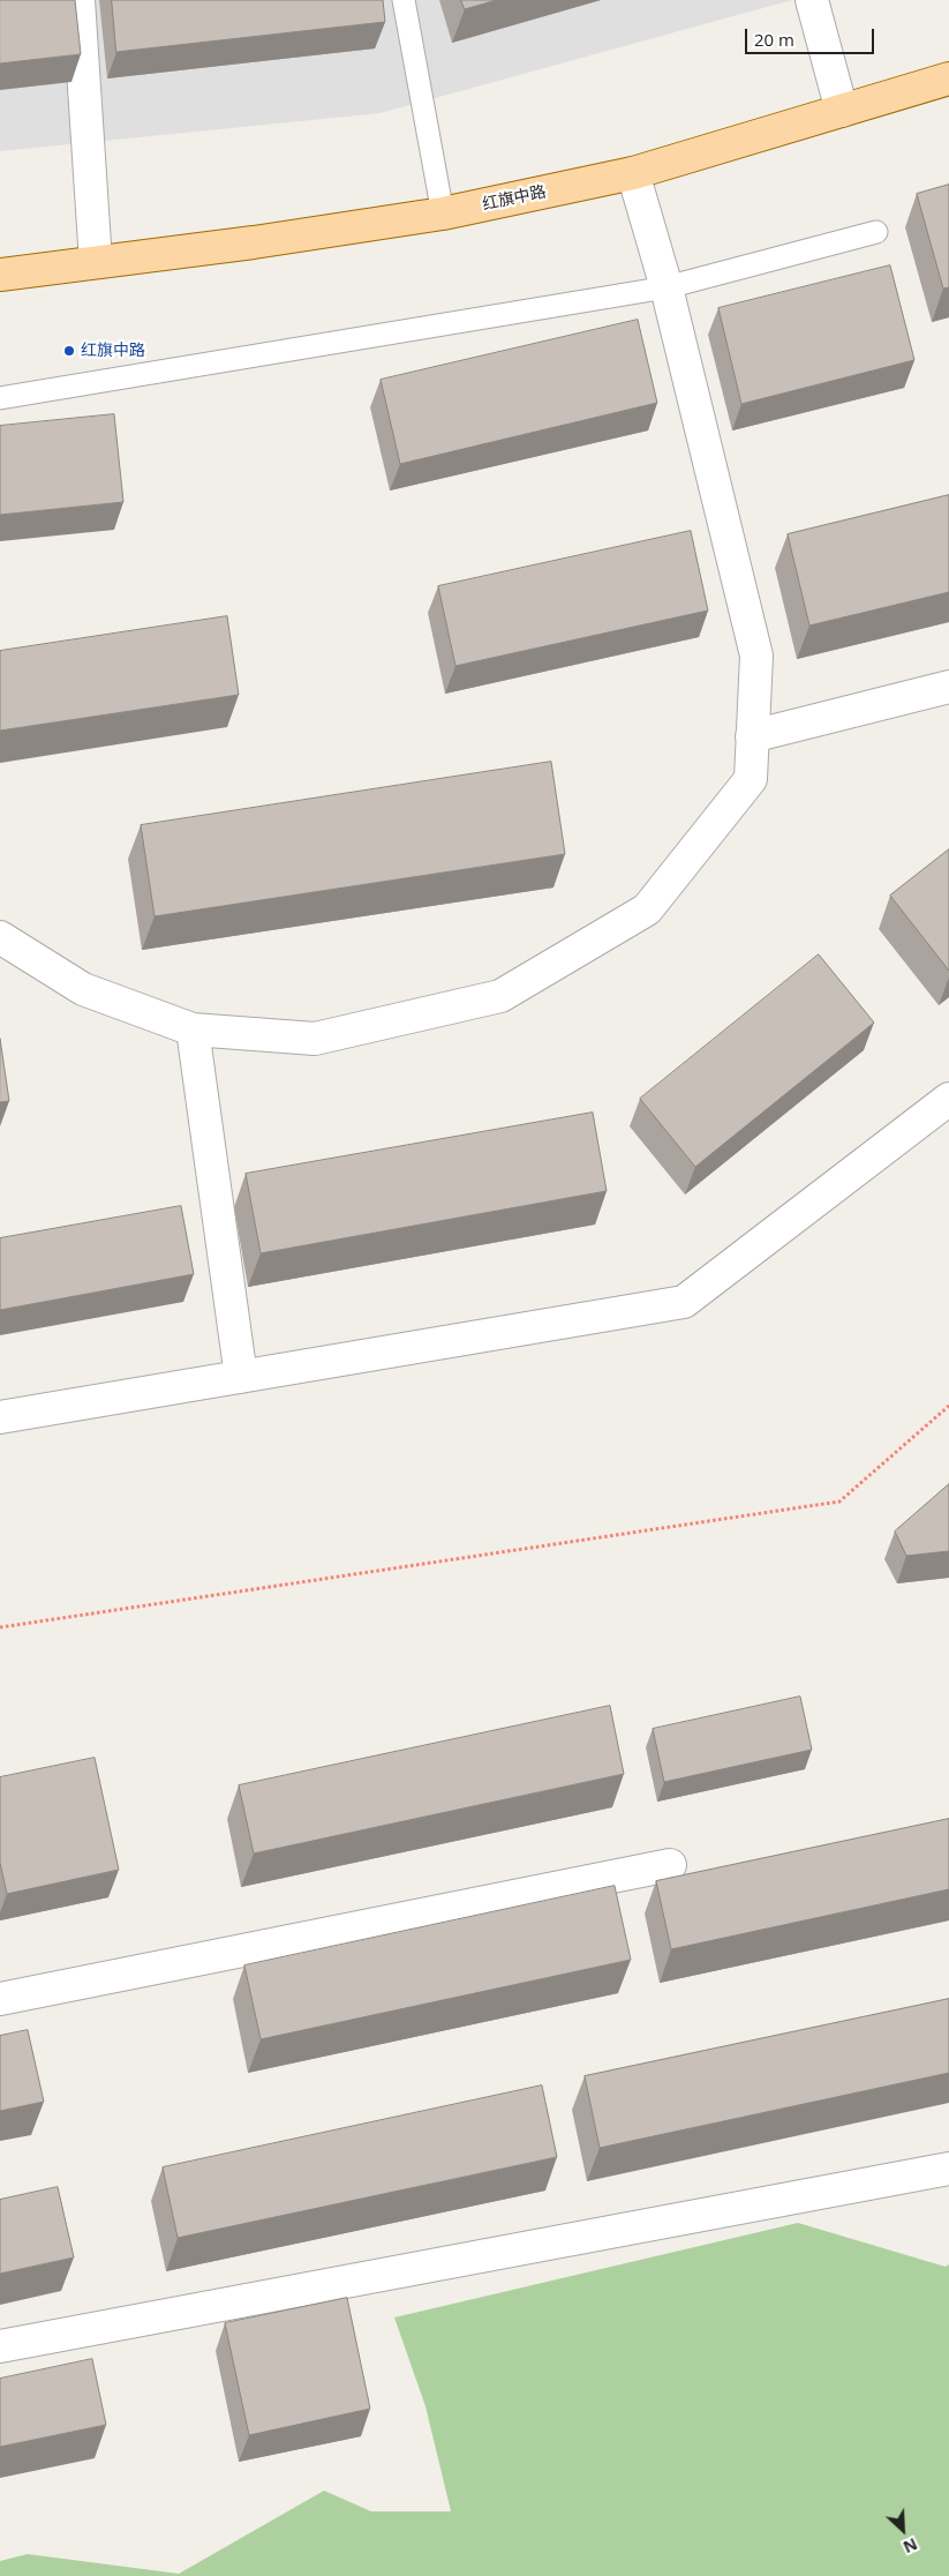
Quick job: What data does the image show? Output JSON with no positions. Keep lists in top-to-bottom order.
{
  "streets": {
    "main road": ["红旗中路"]
  },
  "places": ["红旗中路"],
  "scale_bar": "20 m",
  "north": "bottom right"
}
